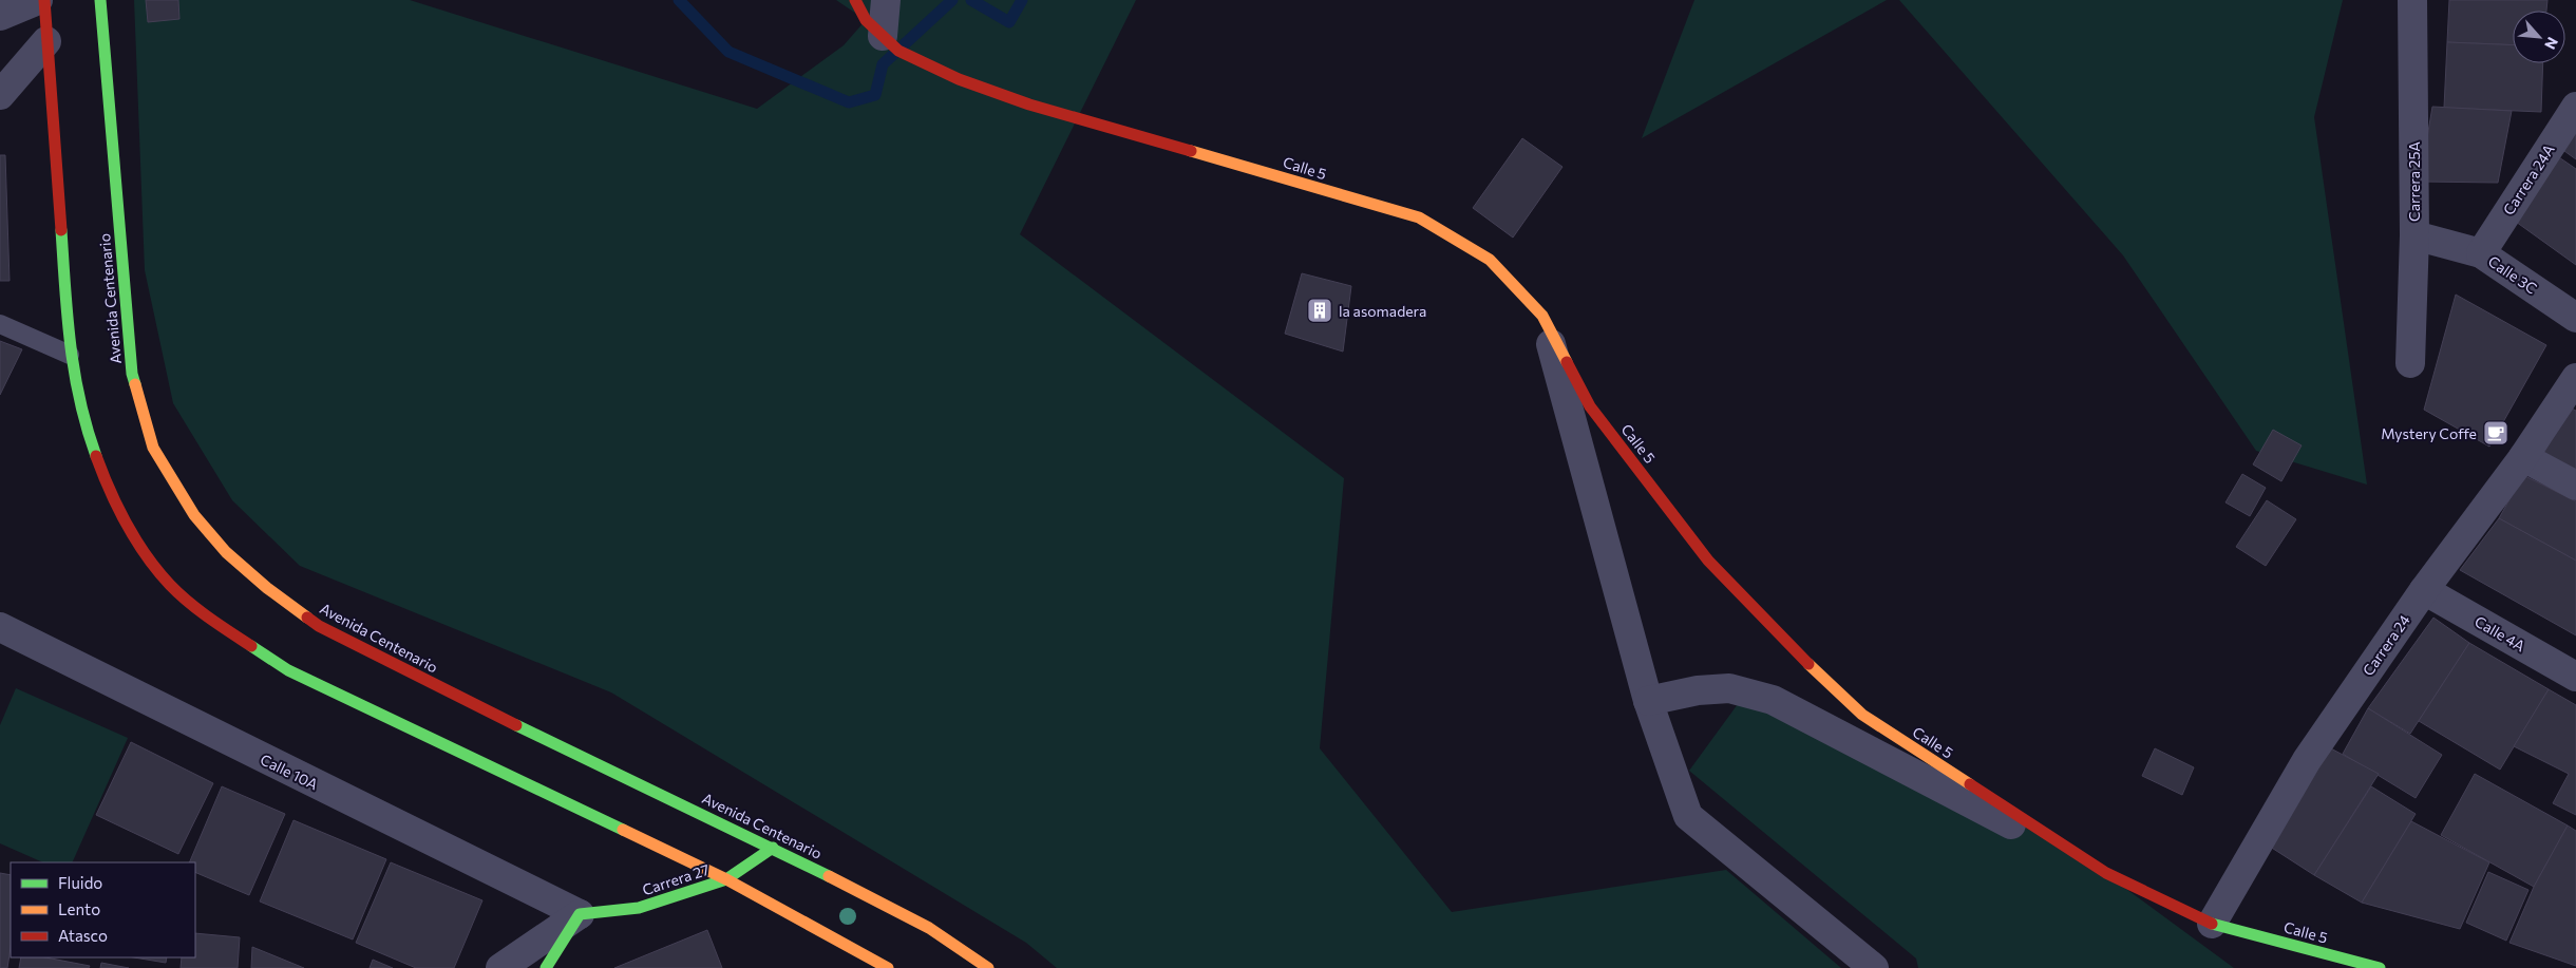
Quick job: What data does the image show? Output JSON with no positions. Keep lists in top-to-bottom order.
{
  "streets": {
    "main road": ["Calle 5", "Avenida Centenario", "Carrera 27"],
    "street": [
      "Carrera 24A",
      "Carrera 25A",
      "Calle 3C",
      "Calle 4A",
      "Carrera 24",
      "Calle 10A"
    ]
  },
  "crossings": [
    ["Calle 5", "Carrera 24"],
    ["Carrera 24A", "Calle 3C"],
    ["Carrera 25A", "Calle 3C"],
    ["Avenida Centenario", "Carrera 27"],
    ["Calle 4A", "Carrera 24"],
    ["Calle 10A", "Carrera 27"]
  ],
  "places": {
    "building": ["la asomadera"],
    "cafe": ["Mystery Coffe"]
  },
  "legend": ["Fluido", "Lento", "Atasco"],
  "north": "bottom right"
}
